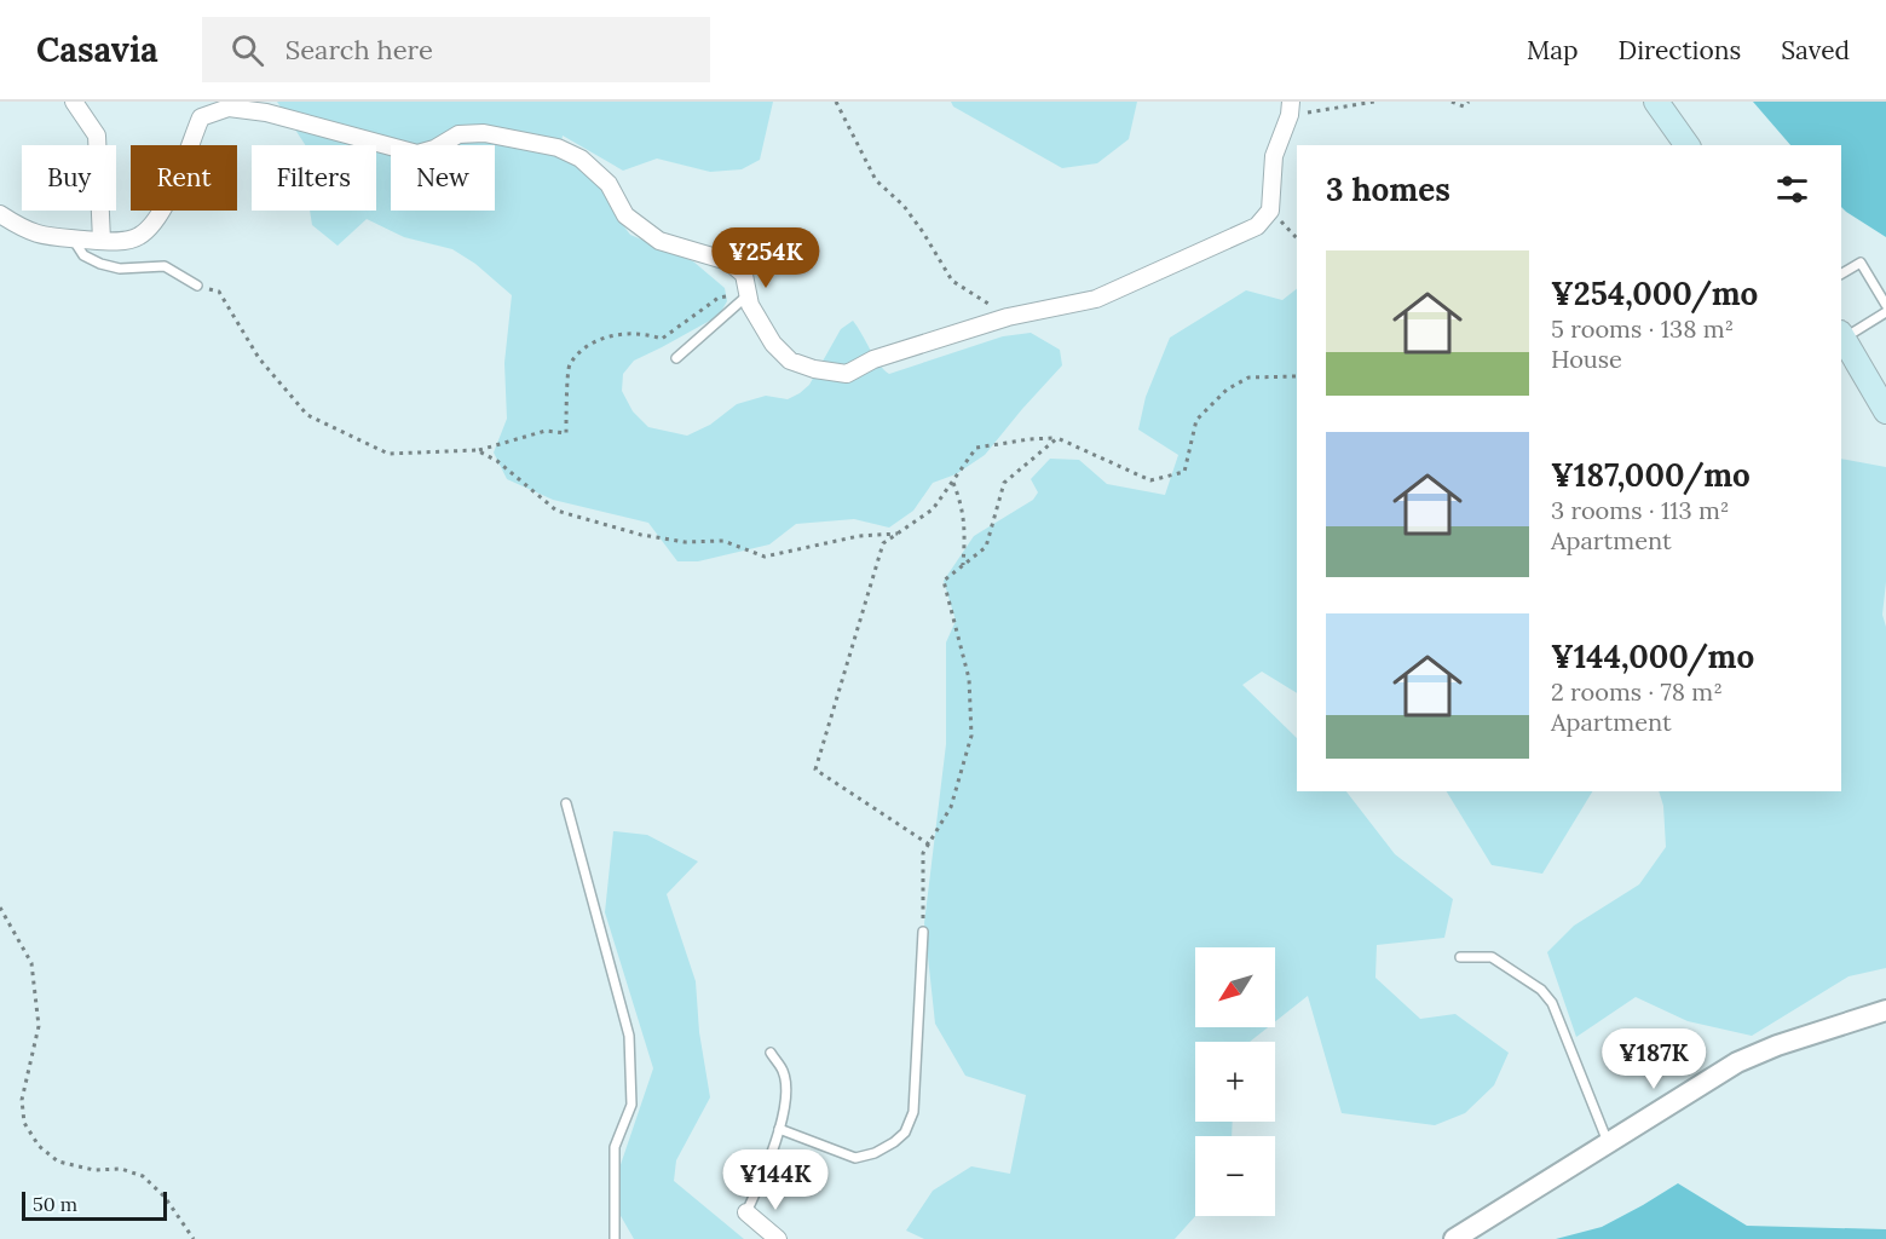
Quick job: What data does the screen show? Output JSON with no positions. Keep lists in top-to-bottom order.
{
  "scale_bar": "50 m",
  "north": "bottom left",
  "page": {
    "header": "Casavia",
    "search": "Search here",
    "nav": ["Map", "Directions", "Saved"],
    "chip": [
      "Buy",
      "Rent",
      "Filters",
      "New"
    ],
    "heading": "3 homes",
    "price": ["¥254K", "¥187K", "¥144K"],
    "list": [
      {
        "name": "¥254,000/mo",
        "note": "5 rooms · 138 m² · House"
      },
      {
        "name": "¥187,000/mo",
        "note": "3 rooms · 113 m² · Apartment"
      },
      {
        "name": "¥144,000/mo",
        "note": "2 rooms · 78 m² · Apartment"
      }
    ],
    "map_buttons": ["+", "−"],
    "scale": "50 m"
  }
}
